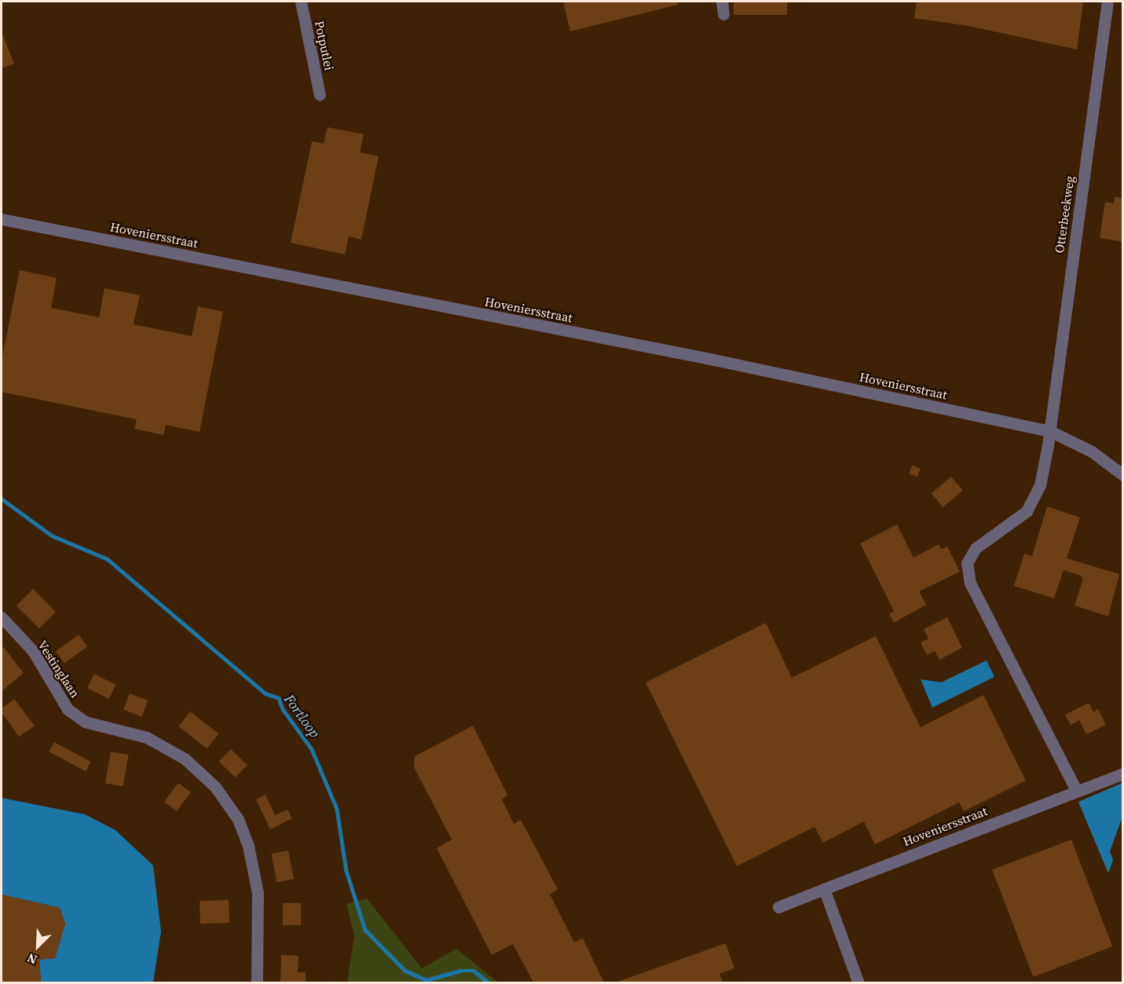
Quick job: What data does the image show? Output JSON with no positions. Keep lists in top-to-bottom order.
{
  "streets": {
    "street": [
      "Potputlei",
      "Otterbeekweg",
      "Hoveniersstraat",
      "Vestinglaan"
    ]
  },
  "crossings": [
    ["Otterbeekweg", "Hoveniersstraat"]
  ],
  "water": ["Fortloop"],
  "north": "bottom left"
}
